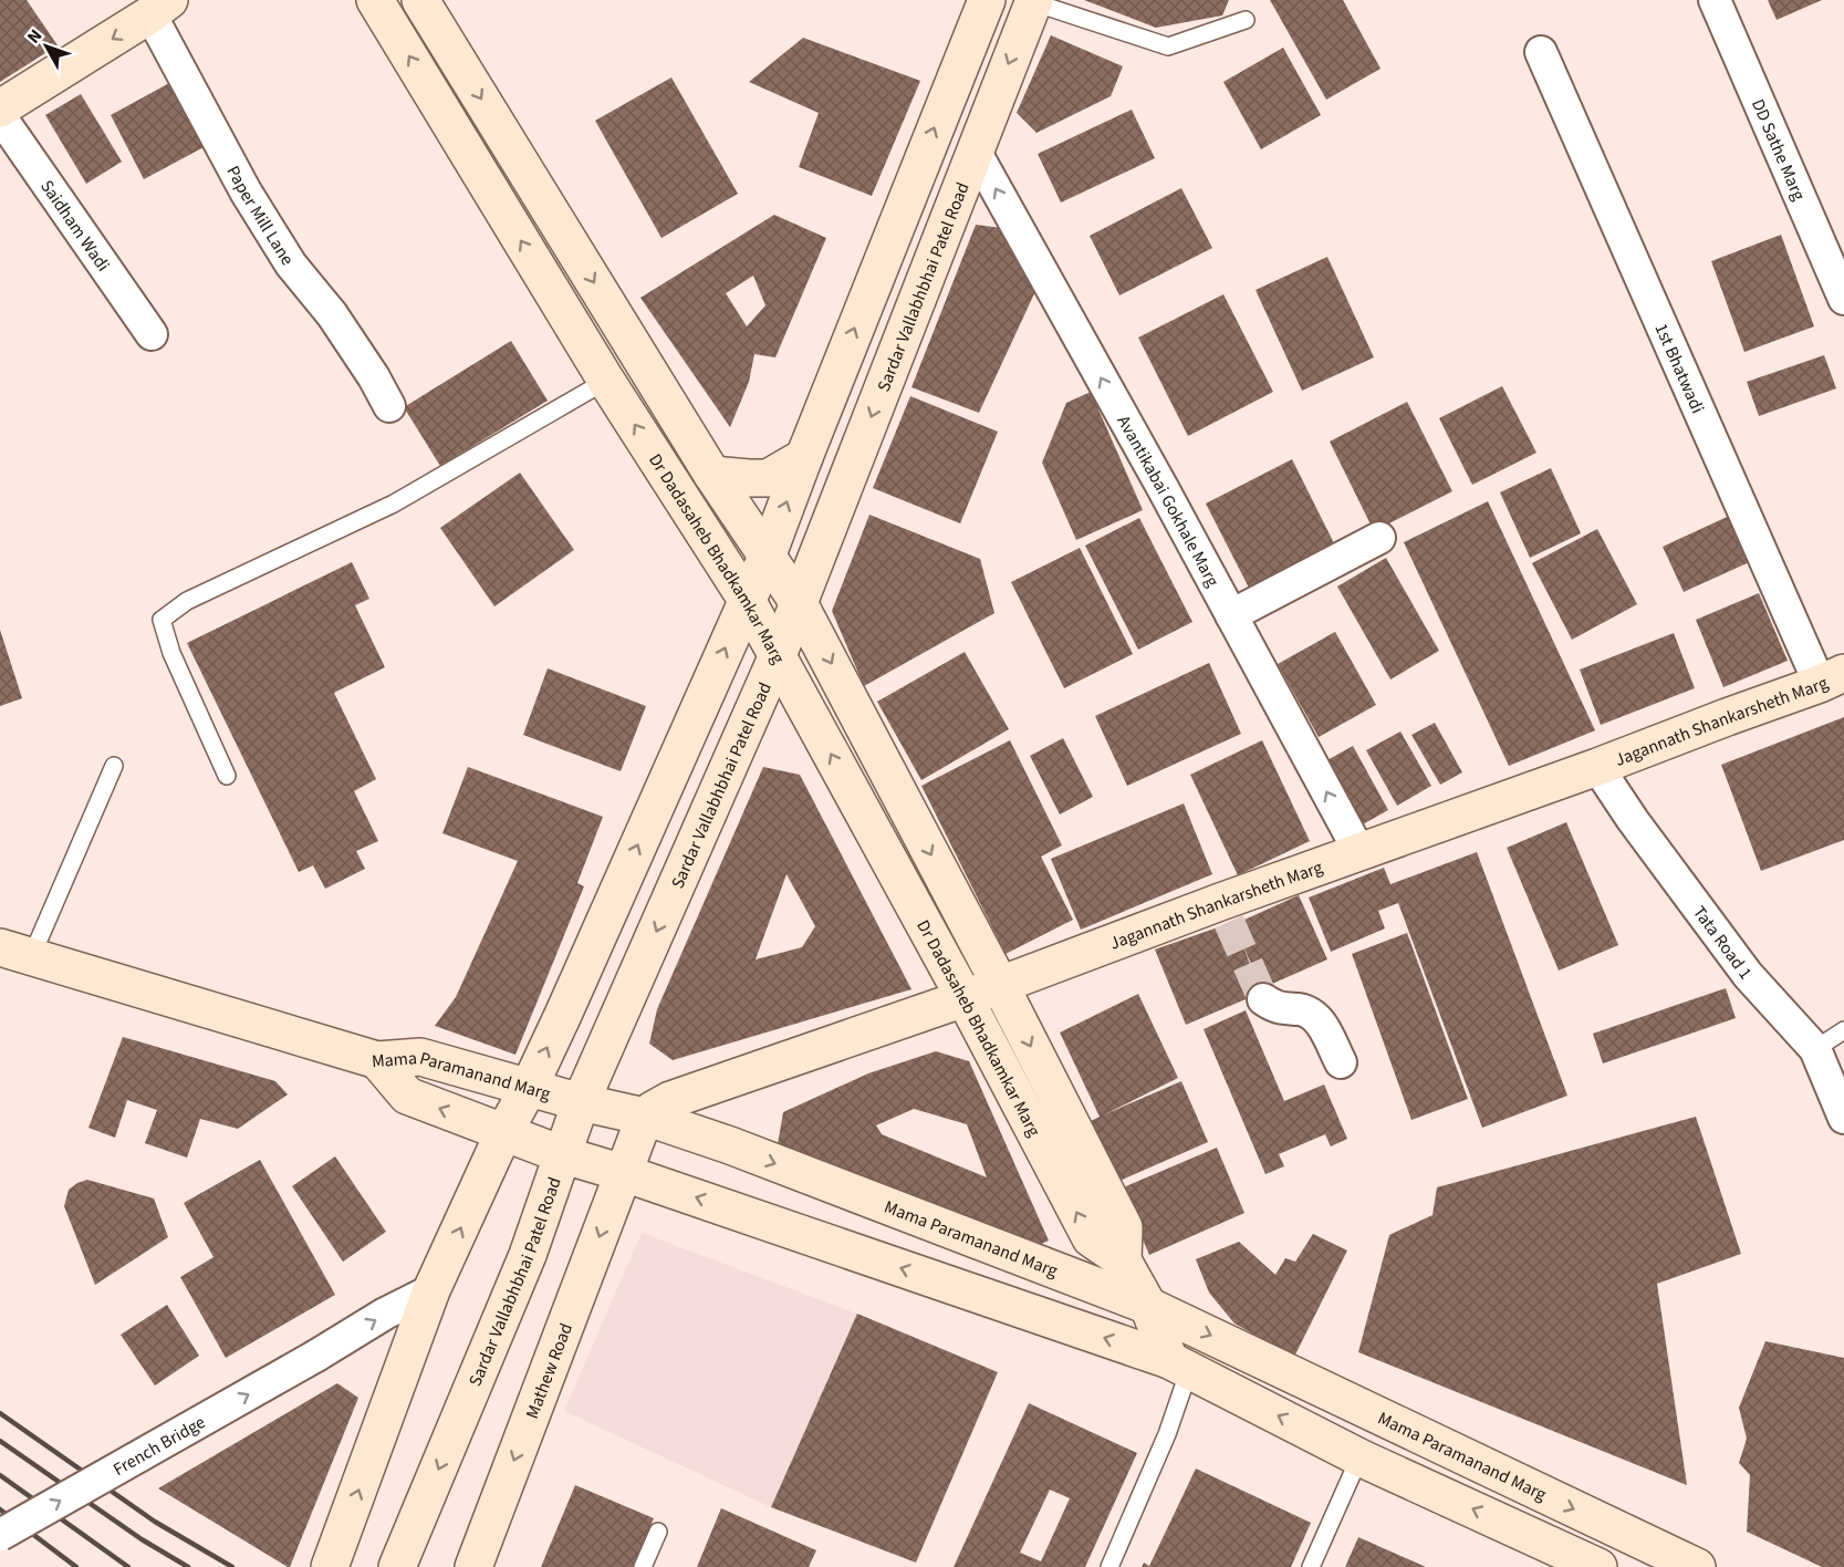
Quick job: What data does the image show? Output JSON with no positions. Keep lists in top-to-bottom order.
{
  "streets": {
    "main road": [
      "Sardar Vallabhbhai Patel Road",
      "Dr Dadasaheb Bhadkamkar Marg",
      "Jagannath Shankarsheth Marg",
      "Mama Paramanand Marg",
      "Mathew Road"
    ],
    "street": [
      "DD Sathe Marg",
      "Paper Mill Lane",
      "Saidham Wadi",
      "1st Bhatwadi",
      "Avantikabai Gokhale Marg",
      "Tata Road 1",
      "French Bridge"
    ]
  },
  "crossings": [
    ["Sardar Vallabhbhai Patel Road", "Avantikabai Gokhale Marg"],
    ["Sardar Vallabhbhai Patel Road", "Dr Dadasaheb Bhadkamkar Marg"],
    ["Sardar Vallabhbhai Patel Road", "Mama Paramanand Marg"],
    ["1st Bhatwadi", "Jagannath Shankarsheth Marg"],
    ["Avantikabai Gokhale Marg", "Jagannath Shankarsheth Marg"],
    ["Dr Dadasaheb Bhadkamkar Marg", "Jagannath Shankarsheth Marg"],
    ["Dr Dadasaheb Bhadkamkar Marg", "Mama Paramanand Marg"],
    ["Jagannath Shankarsheth Marg", "Tata Road 1"],
    ["Jagannath Shankarsheth Marg", "Mama Paramanand Marg"],
    ["Mama Paramanand Marg", "Mathew Road"]
  ],
  "one_way": ["Avantikabai Gokhale Marg", "French Bridge"],
  "north": "top left"
}
